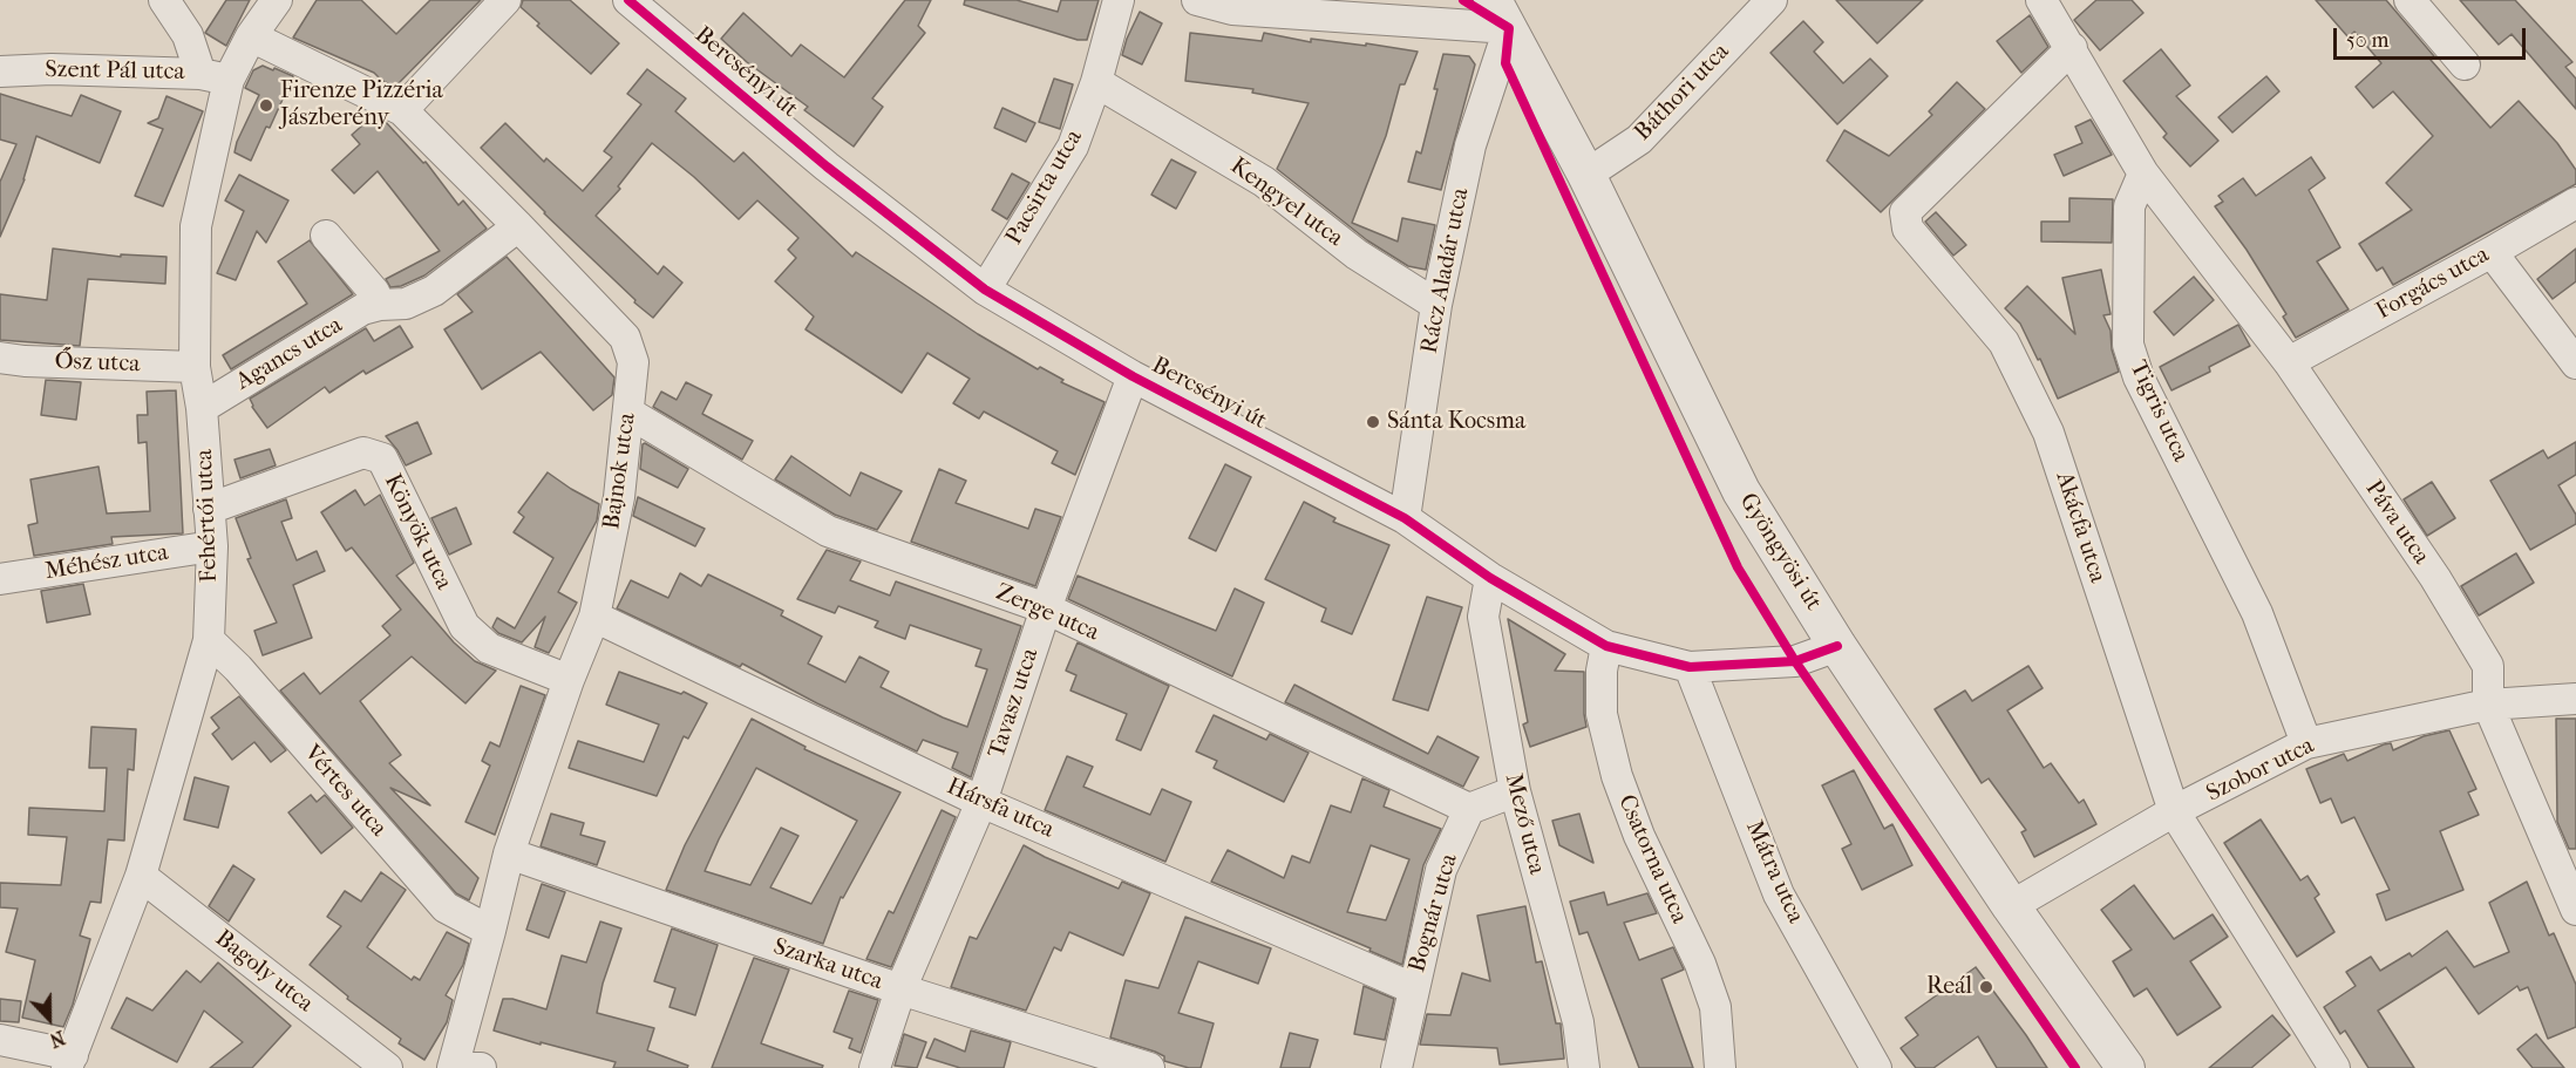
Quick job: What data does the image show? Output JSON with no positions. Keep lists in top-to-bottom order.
{
  "streets": {
    "street": [
      "Szent Pál utca",
      "Bercsényi út",
      "Báthori utca",
      "Pacsirta utca",
      "Kengyel utca",
      "Rácz Aladár utca",
      "Forgács utca",
      "Agancs utca",
      "Ősz utca",
      "Tigris utca",
      "Bajnok utca",
      "Fehértói utca",
      "Páva utca",
      "Akácfa utca",
      "Könyök utca",
      "Gyöngyösi út",
      "Méhész utca",
      "Zerge utca",
      "Tavasz utca",
      "Szobor utca",
      "Vértes utca",
      "Hársfa utca",
      "Mező utca",
      "Csatorna utca",
      "Mátra utca",
      "Bognár utca",
      "Szarka utca",
      "Bagoly utca"
    ]
  },
  "crossings": [
    ["Szent Pál utca", "Fehértói utca"],
    ["Bercsényi út", "Pacsirta utca"],
    ["Bercsényi út", "Rácz Aladár utca"],
    ["Bercsényi út", "Gyöngyösi út"],
    ["Bercsényi út", "Tavasz utca"],
    ["Bercsényi út", "Mező utca"],
    ["Bercsényi út", "Csatorna utca"],
    ["Bercsényi út", "Mátra utca"],
    ["Báthori utca", "Gyöngyösi út"],
    ["Pacsirta utca", "Kengyel utca"],
    ["Kengyel utca", "Rácz Aladár utca"],
    ["Rácz Aladár utca", "Gyöngyösi út"],
    ["Forgács utca", "Páva utca"],
    ["Agancs utca", "Bajnok utca"],
    ["Agancs utca", "Fehértói utca"],
    ["Ősz utca", "Fehértói utca"],
    ["Tigris utca", "Páva utca"],
    ["Tigris utca", "Szobor utca"],
    ["Bajnok utca", "Fehértói utca"],
    ["Bajnok utca", "Könyök utca"],
    ["Bajnok utca", "Zerge utca"],
    ["Bajnok utca", "Vértes utca"],
    ["Bajnok utca", "Hársfa utca"],
    ["Bajnok utca", "Szarka utca"],
    ["Fehértói utca", "Könyök utca"],
    ["Fehértói utca", "Méhész utca"],
    ["Fehértói utca", "Vértes utca"],
    ["Fehértói utca", "Bagoly utca"],
    ["Páva utca", "Szobor utca"],
    ["Akácfa utca", "Szobor utca"],
    ["Gyöngyösi út", "Szobor utca"],
    ["Zerge utca", "Tavasz utca"],
    ["Zerge utca", "Bognár utca"],
    ["Tavasz utca", "Hársfa utca"],
    ["Tavasz utca", "Szarka utca"],
    ["Hársfa utca", "Bognár utca"]
  ],
  "places": ["Firenze Pizzéria Jászberény", "Sánta Kocsma", "Reál"],
  "scale_bar": "50 m",
  "north": "bottom"
}
